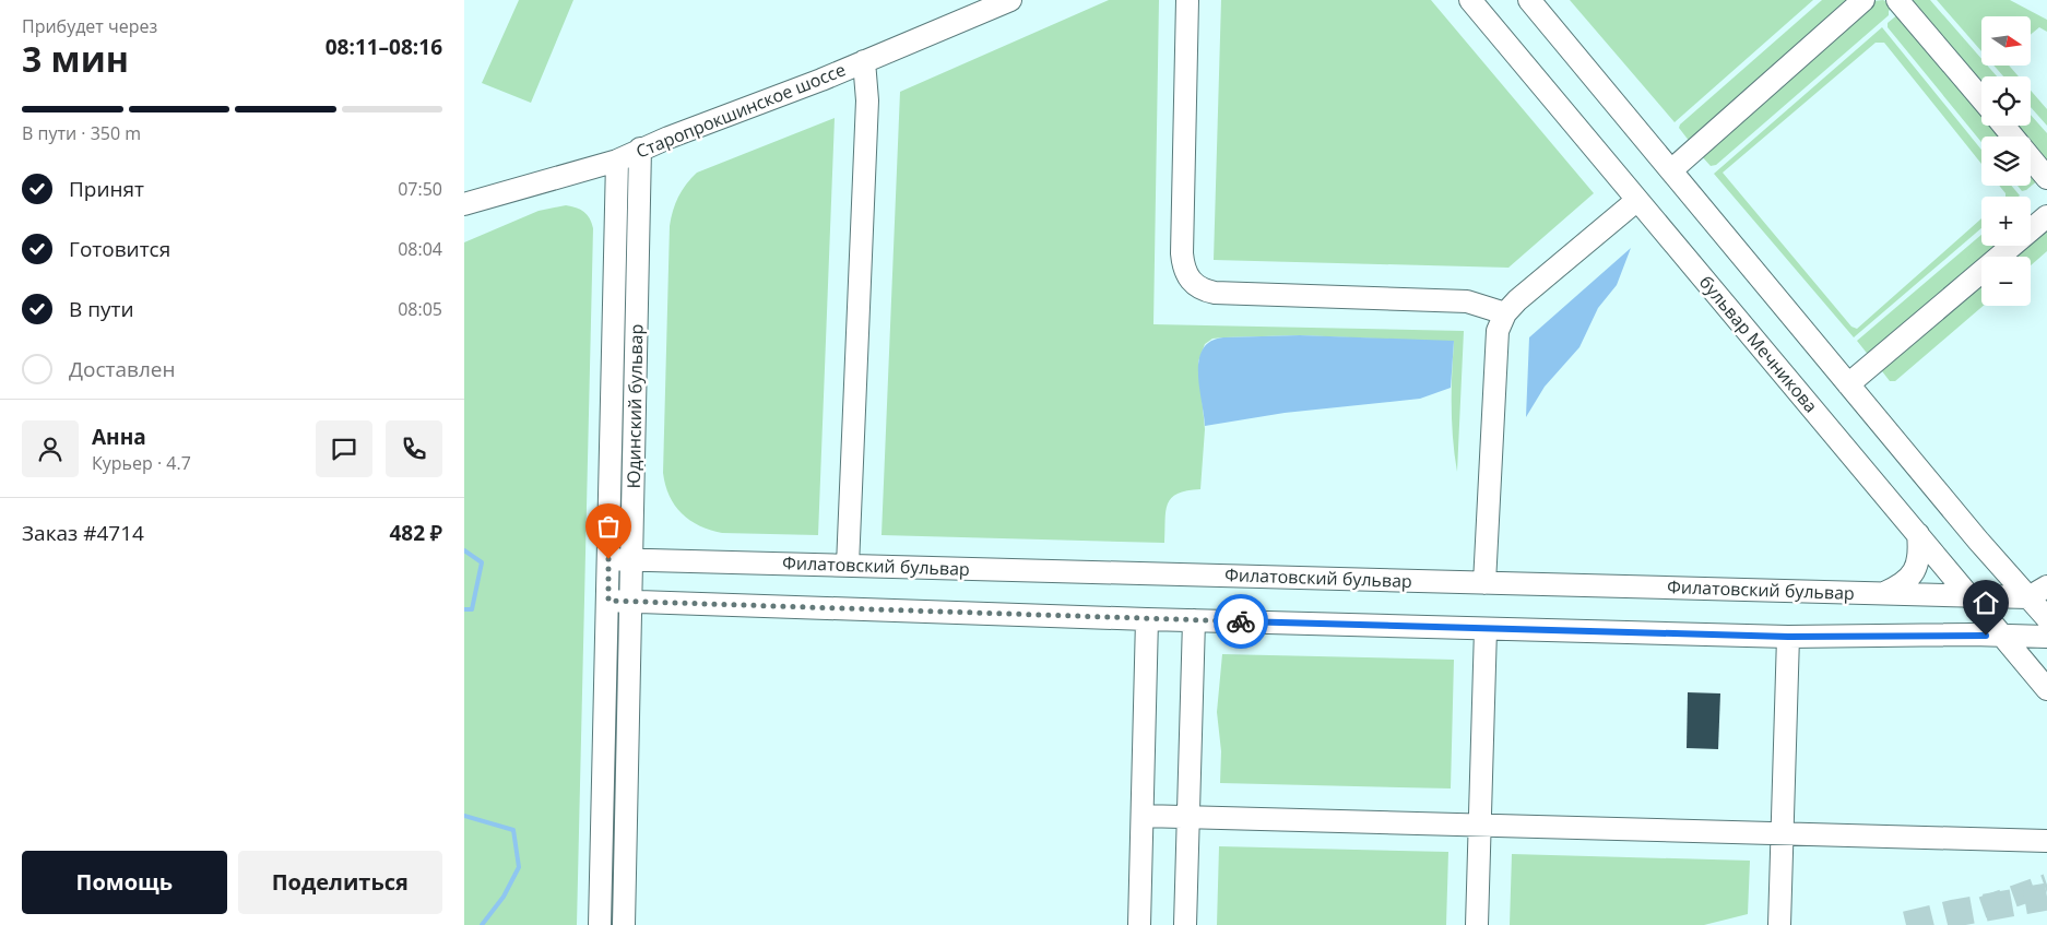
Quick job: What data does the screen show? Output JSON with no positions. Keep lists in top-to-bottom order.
{
  "streets": {
    "street": [
      "Старопрокшинское шоссе",
      "бульвар Мечникова",
      "Юдинский бульвар",
      "Филатовский бульвар"
    ]
  },
  "crossings": [
    ["Старопрокшинское шоссе", "Юдинский бульвар"],
    ["бульвар Мечникова", "Филатовский бульвар"],
    ["Юдинский бульвар", "Филатовский бульвар"]
  ],
  "north": "right",
  "page": {
    "heading": ["3 мин", "Прибудет через", "08:11–08:16"],
    "panel": [
      "Анна",
      "Курьер · 4.7",
      "Заказ #4714",
      "482 ₽"
    ],
    "map_buttons": ["+", "−"],
    "bar": "В пути · 350 m",
    "list": [
      ["Принят", "07:50"],
      ["Готовится", "08:04"],
      ["В пути", "08:05"],
      "Доставлен"
    ],
    "buttons": ["Помощь", "Поделиться"]
  }
}
